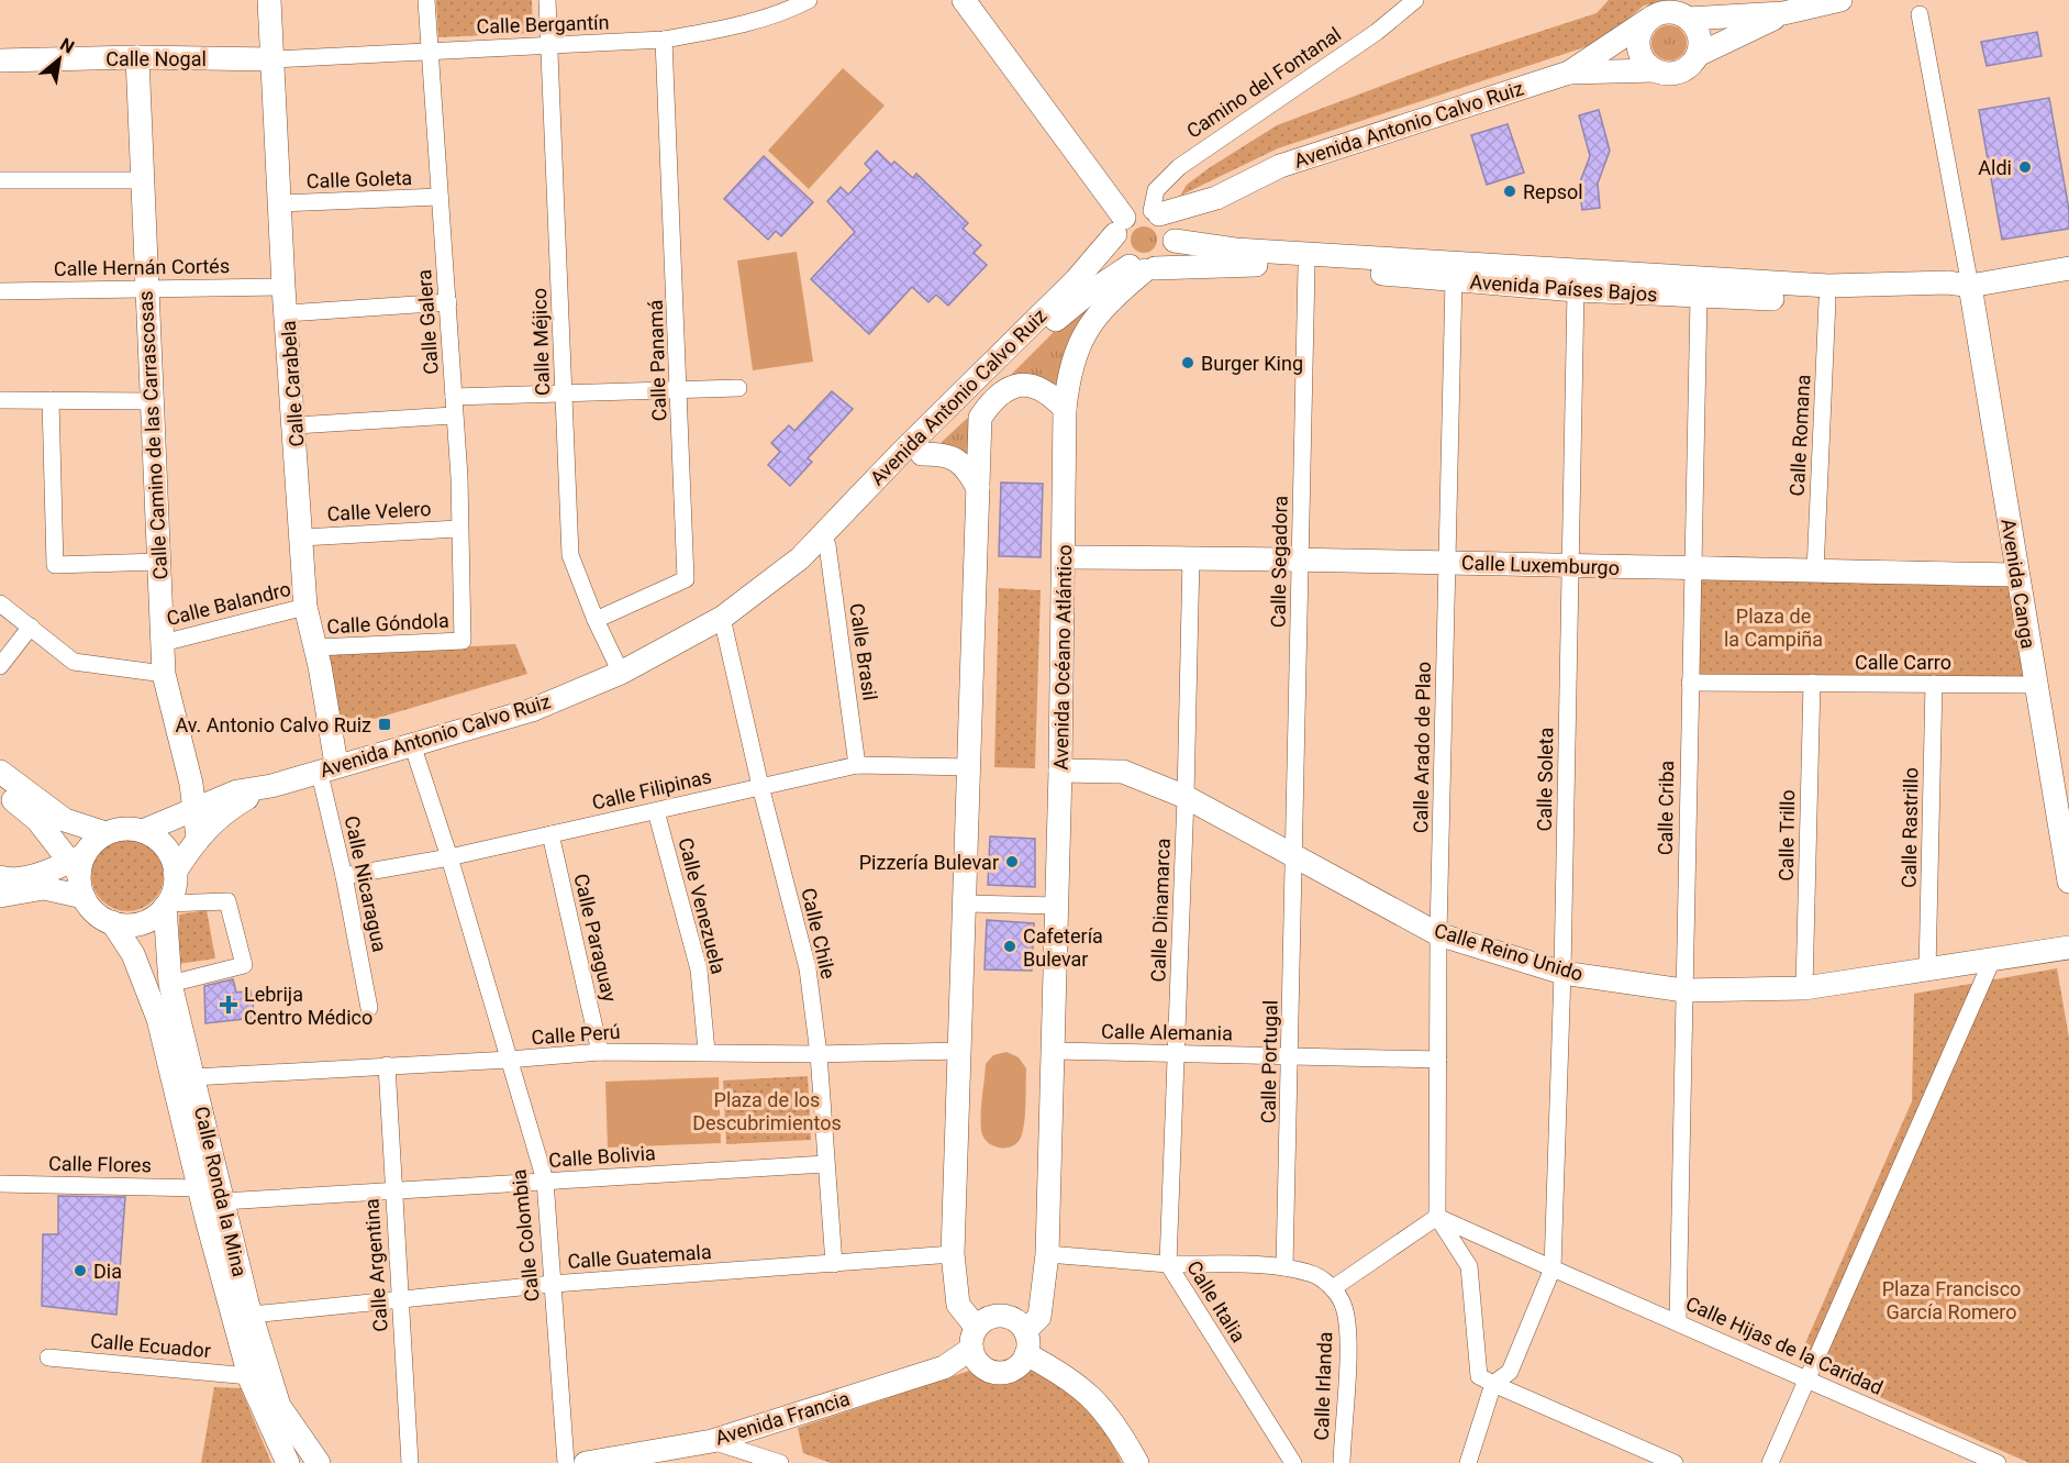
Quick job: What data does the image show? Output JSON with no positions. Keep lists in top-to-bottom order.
{
  "streets": {
    "street": [
      "Calle Bergantín",
      "Calle Nogal",
      "Camino del Fontanal",
      "Avenida Antonio Calvo Ruiz",
      "Calle Goleta",
      "Calle Hernán Cortés",
      "Avenida Países Bajos",
      "Calle Galera",
      "Calle Méjico",
      "Calle Panamá",
      "Calle Carabela",
      "Calle Camino de las Carrascosas",
      "Calle Romana",
      "Calle Velero",
      "Calle Segadora",
      "Calle Luxemburgo",
      "Avenida Canga",
      "Calle Balandro",
      "Calle Góndola",
      "Calle Brasil",
      "Avenida Océano Atlántico",
      "Calle Carro",
      "Calle Arado de Plao",
      "Calle Soleta",
      "Calle Filipinas",
      "Calle Criba",
      "Calle Rastrillo",
      "Calle Trillo",
      "Calle Nicaragua",
      "Calle Venezuela",
      "Calle Dinamarca",
      "Calle Chile",
      "Calle Paraguay",
      "Calle Reino Unido",
      "Calle Alemania",
      "Calle Perú",
      "Calle Portugal",
      "Calle Bolivia",
      "Calle Flores",
      "Calle Ronda la Mina",
      "Calle Colombia",
      "Calle Guatemala",
      "Calle Argentina",
      "Calle Italia",
      "Calle Ecuador",
      "Calle Hijas de la Caridad",
      "Calle Irlanda",
      "Avenida Francia"
    ]
  },
  "crossings": [
    ["Calle Bergantín", "Calle Nogal"],
    ["Calle Bergantín", "Calle Galera"],
    ["Calle Bergantín", "Calle Méjico"],
    ["Calle Bergantín", "Calle Panamá"],
    ["Calle Bergantín", "Calle Carabela"],
    ["Calle Nogal", "Calle Carabela"],
    ["Calle Nogal", "Calle Camino de las Carrascosas"],
    ["Camino del Fontanal", "Avenida Antonio Calvo Ruiz"],
    ["Camino del Fontanal", "Avenida Países Bajos"],
    ["Camino del Fontanal", "Avenida Océano Atlántico"],
    ["Avenida Antonio Calvo Ruiz", "Avenida Países Bajos"],
    ["Avenida Antonio Calvo Ruiz", "Calle Méjico"],
    ["Avenida Antonio Calvo Ruiz", "Calle Carabela"],
    ["Avenida Antonio Calvo Ruiz", "Calle Camino de las Carrascosas"],
    ["Avenida Antonio Calvo Ruiz", "Calle Brasil"],
    ["Avenida Antonio Calvo Ruiz", "Avenida Océano Atlántico"],
    ["Avenida Antonio Calvo Ruiz", "Calle Nicaragua"],
    ["Avenida Antonio Calvo Ruiz", "Calle Chile"],
    ["Avenida Antonio Calvo Ruiz", "Calle Ronda la Mina"],
    ["Avenida Antonio Calvo Ruiz", "Calle Colombia"],
    ["Calle Goleta", "Calle Galera"],
    ["Calle Goleta", "Calle Carabela"],
    ["Calle Hernán Cortés", "Calle Carabela"],
    ["Calle Hernán Cortés", "Calle Camino de las Carrascosas"],
    ["Avenida Países Bajos", "Calle Romana"],
    ["Avenida Países Bajos", "Calle Segadora"],
    ["Avenida Países Bajos", "Avenida Canga"],
    ["Avenida Países Bajos", "Avenida Océano Atlántico"],
    ["Avenida Países Bajos", "Calle Arado de Plao"],
    ["Avenida Países Bajos", "Calle Soleta"],
    ["Avenida Países Bajos", "Calle Criba"],
    ["Calle Galera", "Calle Velero"],
    ["Calle Galera", "Calle Góndola"],
    ["Calle Méjico", "Calle Panamá"],
    ["Calle Carabela", "Calle Velero"],
    ["Calle Carabela", "Calle Balandro"],
    ["Calle Carabela", "Calle Góndola"],
    ["Calle Carabela", "Calle Nicaragua"],
    ["Calle Camino de las Carrascosas", "Calle Balandro"],
    ["Calle Romana", "Calle Luxemburgo"],
    ["Calle Segadora", "Calle Luxemburgo"],
    ["Calle Segadora", "Calle Reino Unido"],
    ["Calle Segadora", "Calle Portugal"],
    ["Calle Luxemburgo", "Avenida Canga"],
    ["Calle Luxemburgo", "Avenida Océano Atlántico"],
    ["Calle Luxemburgo", "Calle Arado de Plao"],
    ["Calle Luxemburgo", "Calle Soleta"],
    ["Calle Luxemburgo", "Calle Criba"],
    ["Calle Luxemburgo", "Calle Dinamarca"],
    ["Avenida Canga", "Calle Carro"],
    ["Calle Brasil", "Calle Filipinas"],
    ["Avenida Océano Atlántico", "Calle Reino Unido"],
    ["Avenida Océano Atlántico", "Calle Alemania"],
    ["Avenida Océano Atlántico", "Calle Italia"],
    ["Avenida Océano Atlántico", "Avenida Francia"],
    ["Calle Carro", "Calle Criba"],
    ["Calle Carro", "Calle Rastrillo"],
    ["Calle Carro", "Calle Trillo"],
    ["Calle Arado de Plao", "Calle Reino Unido"],
    ["Calle Arado de Plao", "Calle Alemania"],
    ["Calle Arado de Plao", "Calle Hijas de la Caridad"],
    ["Calle Soleta", "Calle Reino Unido"],
    ["Calle Soleta", "Calle Hijas de la Caridad"],
    ["Calle Filipinas", "Calle Nicaragua"],
    ["Calle Filipinas", "Calle Venezuela"],
    ["Calle Filipinas", "Calle Chile"],
    ["Calle Filipinas", "Calle Paraguay"],
    ["Calle Filipinas", "Calle Colombia"],
    ["Calle Criba", "Calle Reino Unido"],
    ["Calle Criba", "Calle Hijas de la Caridad"],
    ["Calle Rastrillo", "Calle Reino Unido"],
    ["Calle Trillo", "Calle Reino Unido"],
    ["Calle Venezuela", "Calle Perú"],
    ["Calle Dinamarca", "Calle Reino Unido"],
    ["Calle Dinamarca", "Calle Alemania"],
    ["Calle Dinamarca", "Calle Italia"],
    ["Calle Chile", "Calle Perú"],
    ["Calle Chile", "Calle Bolivia"],
    ["Calle Chile", "Calle Guatemala"],
    ["Calle Paraguay", "Calle Perú"],
    ["Calle Reino Unido", "Calle Portugal"],
    ["Calle Alemania", "Calle Portugal"],
    ["Calle Perú", "Calle Ronda la Mina"],
    ["Calle Perú", "Calle Colombia"],
    ["Calle Perú", "Calle Argentina"],
    ["Calle Bolivia", "Calle Ronda la Mina"],
    ["Calle Bolivia", "Calle Colombia"],
    ["Calle Bolivia", "Calle Argentina"],
    ["Calle Flores", "Calle Ronda la Mina"],
    ["Calle Ronda la Mina", "Calle Guatemala"],
    ["Calle Ronda la Mina", "Calle Ecuador"],
    ["Calle Colombia", "Calle Guatemala"],
    ["Calle Guatemala", "Calle Argentina"]
  ],
  "parks": ["Plaza de la Campiña", "Plaza de los Descubrimientos", "Plaza Francisco García Romero"],
  "places": {
    "other": [
      "Aldi",
      "Repsol",
      "Burger King",
      "Pizzería Bulevar",
      "Cafetería Bulevar",
      "Dia"
    ],
    "transit": ["Av. Antonio Calvo Ruiz"],
    "health": ["Lebrija Centro Médico"]
  },
  "north": "top right"
}
